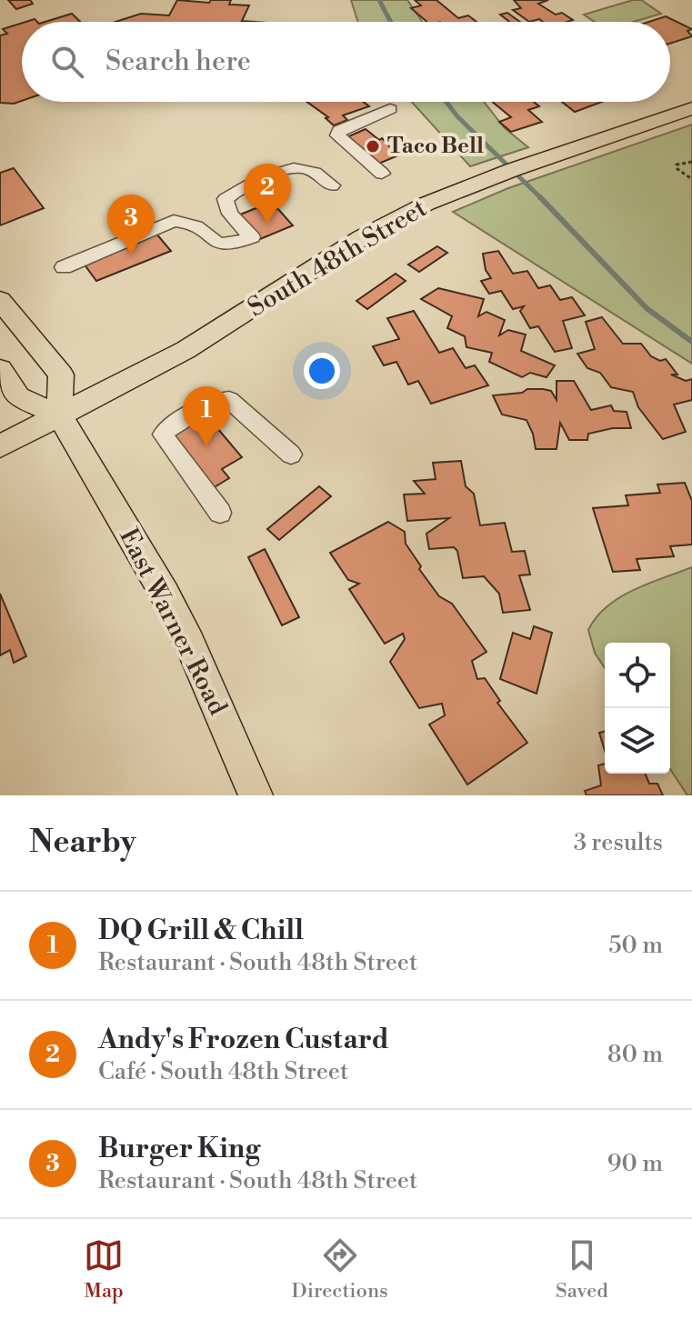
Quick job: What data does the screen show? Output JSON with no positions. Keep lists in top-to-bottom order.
{
  "streets": {
    "main road": ["South 48th Street", "East Warner Road"]
  },
  "crossings": [
    ["South 48th Street", "East Warner Road"]
  ],
  "places": ["Taco Bell"],
  "page": {
    "search": "Search here",
    "pins": ["2", "3", "1"],
    "heading": ["Nearby", "3 results"],
    "list": [
      {
        "mark": "1",
        "name": "DQ Grill & Chill",
        "note": "Restaurant · South 48th Street",
        "value": "50 m"
      },
      {
        "mark": "2",
        "name": "Andy's Frozen Custard",
        "note": "Café · South 48th Street",
        "value": "80 m"
      },
      {
        "mark": "3",
        "name": "Burger King",
        "note": "Restaurant · South 48th Street",
        "value": "90 m"
      }
    ],
    "nav": ["Map", "Directions", "Saved"]
  }
}
